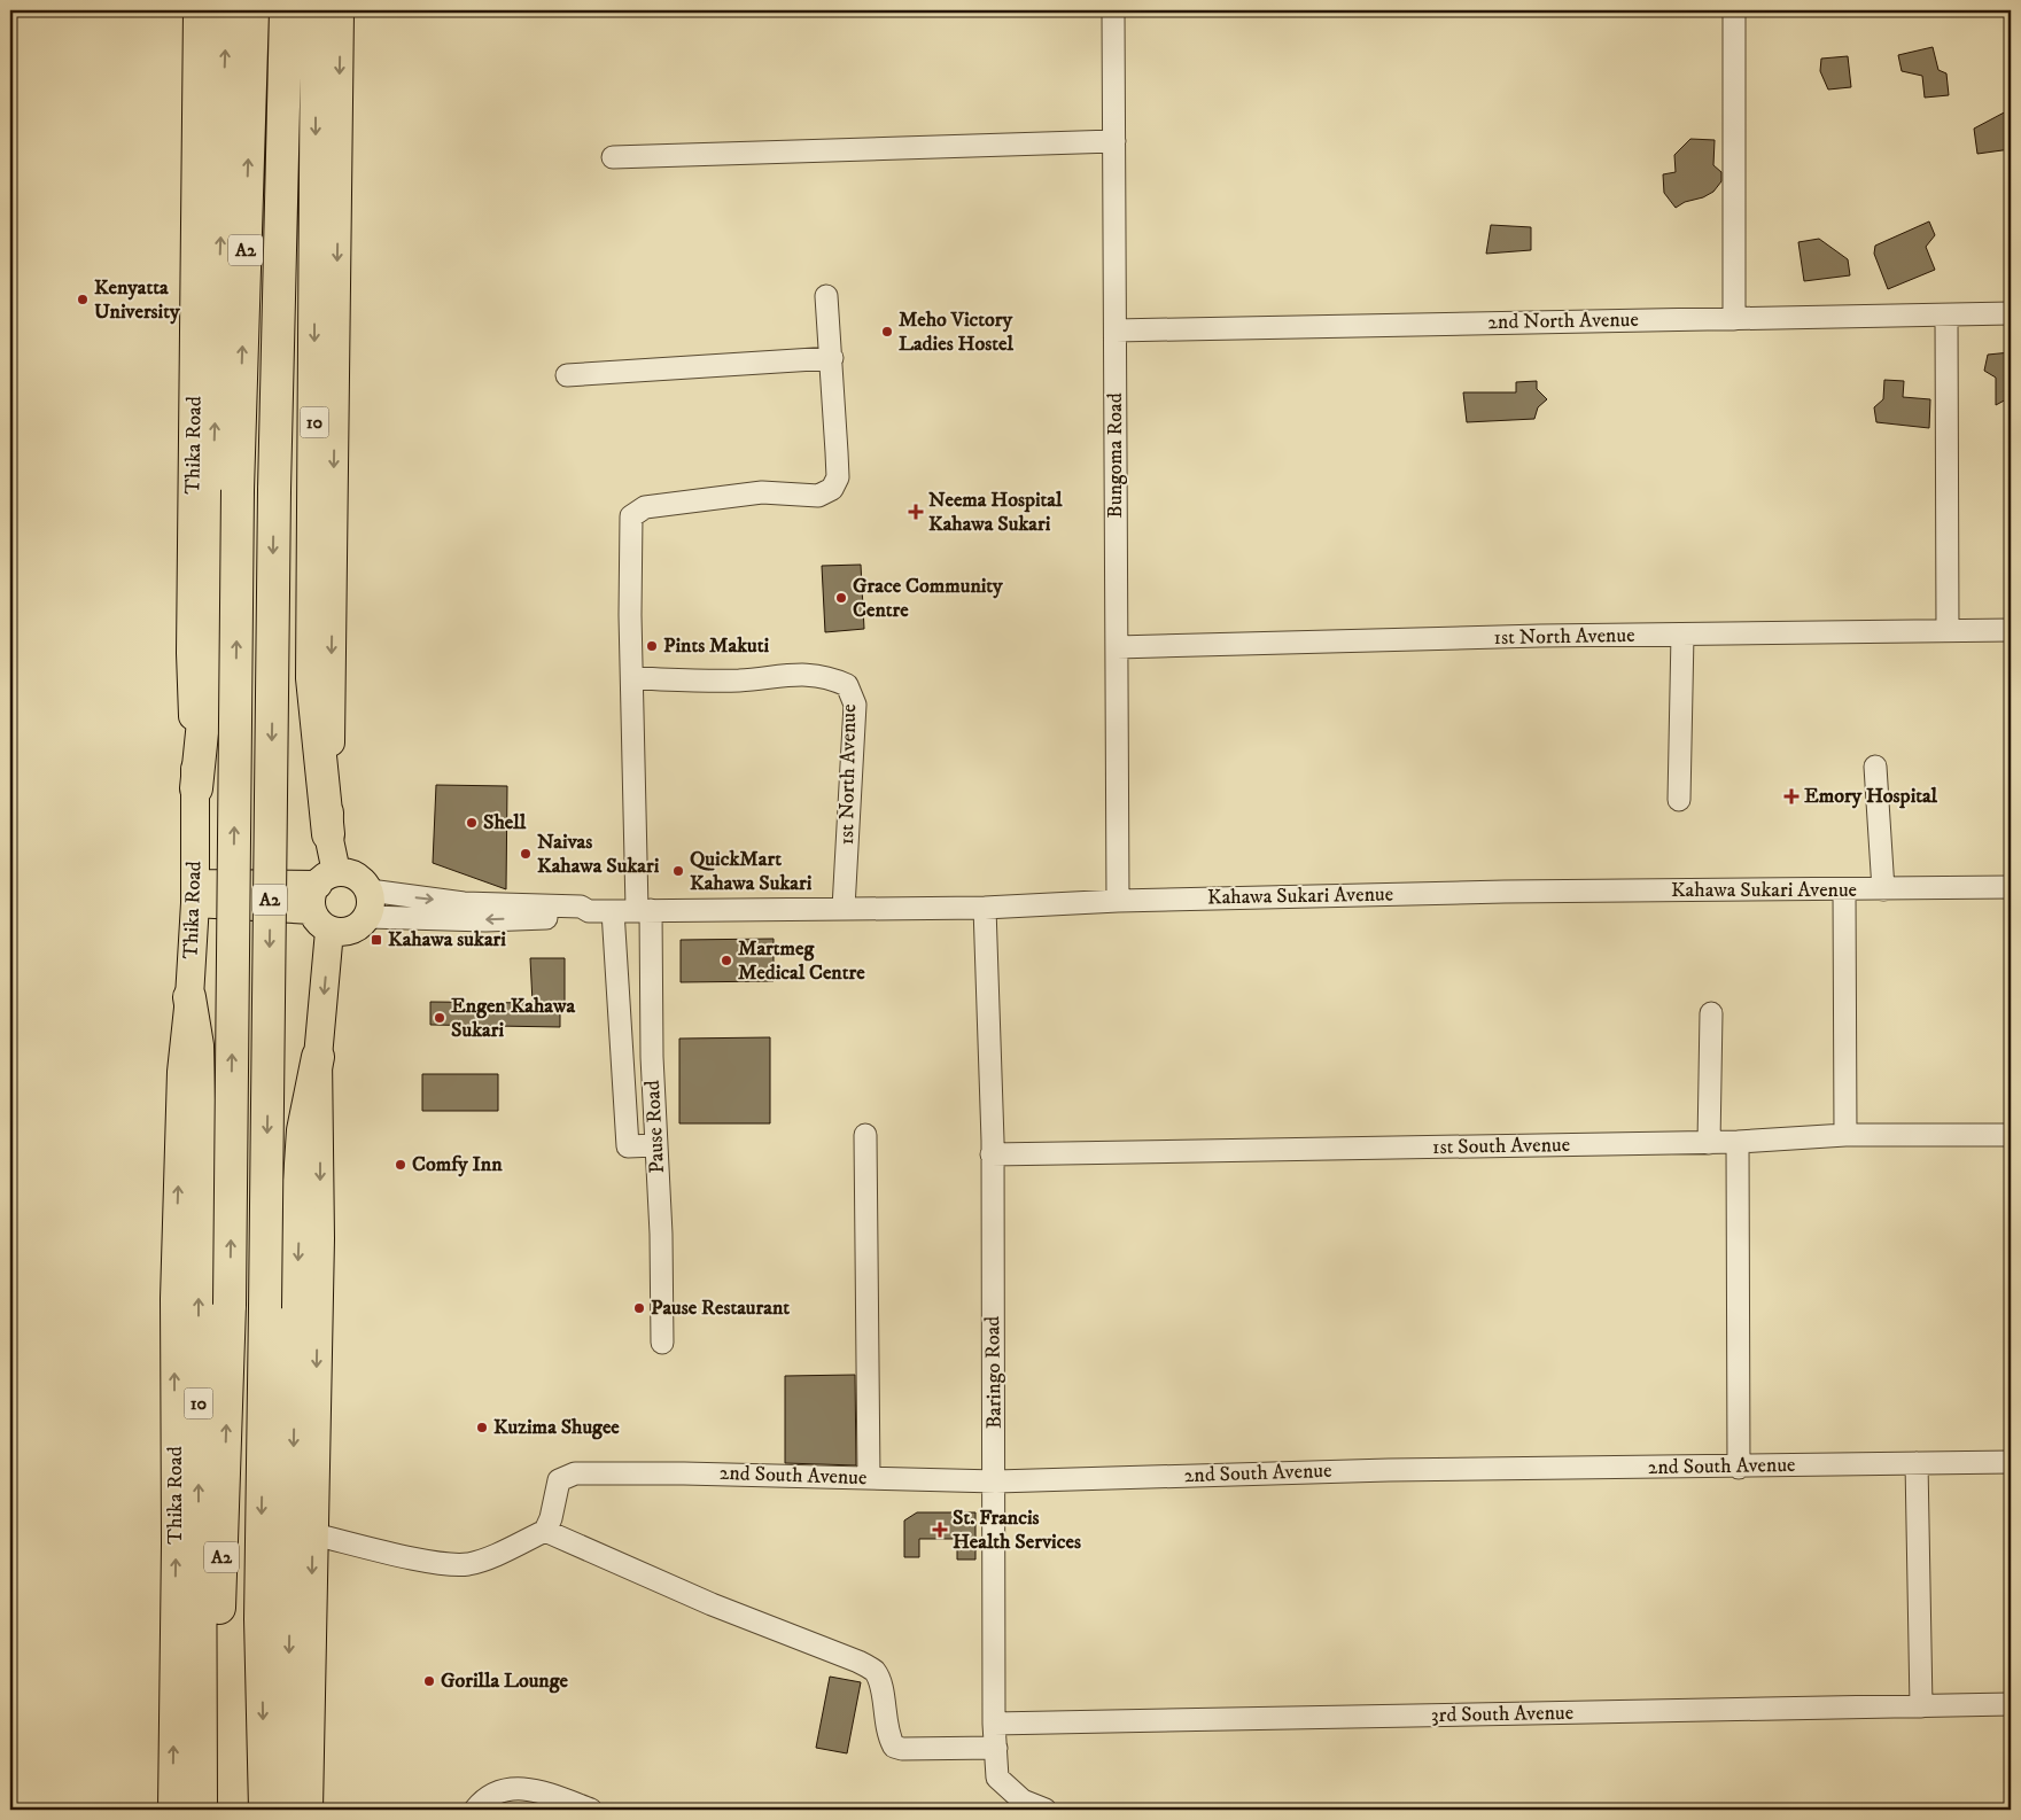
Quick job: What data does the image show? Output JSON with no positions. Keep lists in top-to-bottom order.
{
  "streets": {
    "highway": ["A2", "10", "Thika Road"],
    "street": [
      "2nd North Avenue",
      "Bungoma Road",
      "1st North Avenue",
      "Kahawa Sukari Avenue",
      "Pause Road",
      "1st South Avenue",
      "Baringo Road",
      "2nd South Avenue",
      "3rd South Avenue"
    ]
  },
  "crossings": [
    ["2nd North Avenue", "Bungoma Road"],
    ["10", "Thika Road"],
    ["Bungoma Road", "1st North Avenue"],
    ["Bungoma Road", "Kahawa Sukari Avenue"],
    ["1st North Avenue", "Kahawa Sukari Avenue"],
    ["1st North Avenue", "Pause Road"],
    ["Kahawa Sukari Avenue", "Pause Road"],
    ["Kahawa Sukari Avenue", "Baringo Road"],
    ["1st South Avenue", "Baringo Road"],
    ["Baringo Road", "2nd South Avenue"],
    ["Baringo Road", "3rd South Avenue"]
  ],
  "places": {
    "other": [
      "Kenyatta University",
      "Meho Victory Ladies Hostel",
      "Grace Community Centre",
      "Pints Makuti",
      "Shell",
      "Naivas Kahawa Sukari",
      "QuickMart Kahawa Sukari",
      "Martmeg Medical Centre",
      "Engen Kahawa Sukari",
      "Comfy Inn",
      "Pause Restaurant",
      "Kuzima Shugee",
      "Gorilla Lounge"
    ],
    "health": ["Neema Hospital Kahawa Sukari", "Emory Hospital", "St. Francis Health Services"],
    "transit": ["Kahawa sukari"]
  }
}
